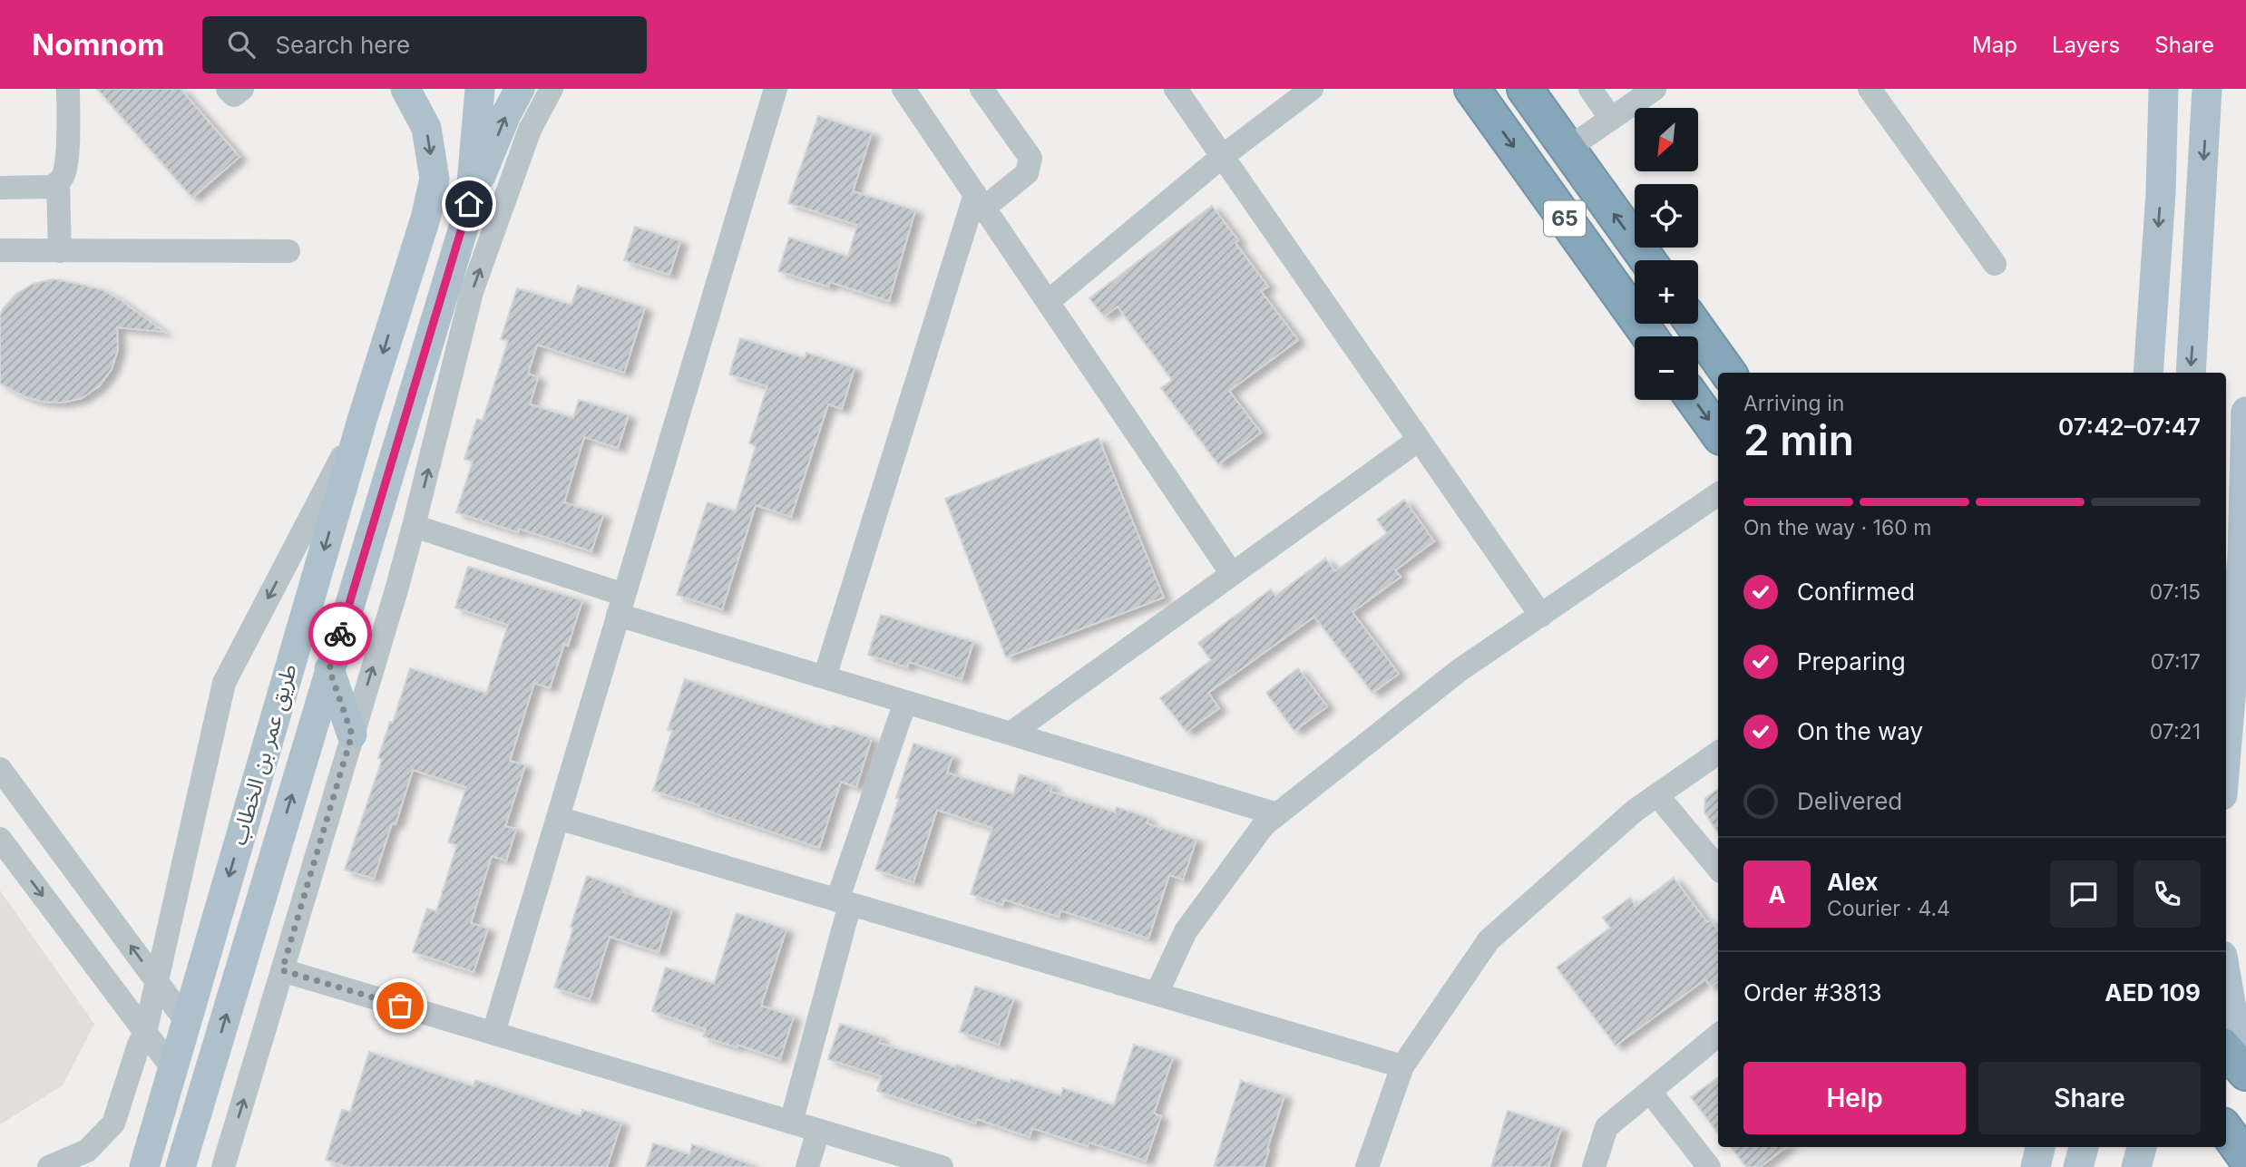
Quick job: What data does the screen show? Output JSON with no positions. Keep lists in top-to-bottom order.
{
  "streets": {
    "highway": ["65"],
    "main road": ["طريق عمر بن الخطاب"]
  },
  "north": "bottom left",
  "page": {
    "header": "Nomnom",
    "search": "Search here",
    "nav": ["Map", "Layers", "Share"],
    "map_buttons": ["+", "−"],
    "heading": ["2 min", "Arriving in", "07:42–07:47"],
    "panel": [
      "Alex",
      "Courier · 4.4",
      "Order #3813",
      "AED 109"
    ],
    "bar": "On the way · 160 m",
    "list": [
      ["Confirmed", "07:15"],
      ["Preparing", "07:17"],
      ["On the way", "07:21"],
      "Delivered"
    ],
    "round": "A",
    "buttons": ["Help", "Share"]
  }
}
